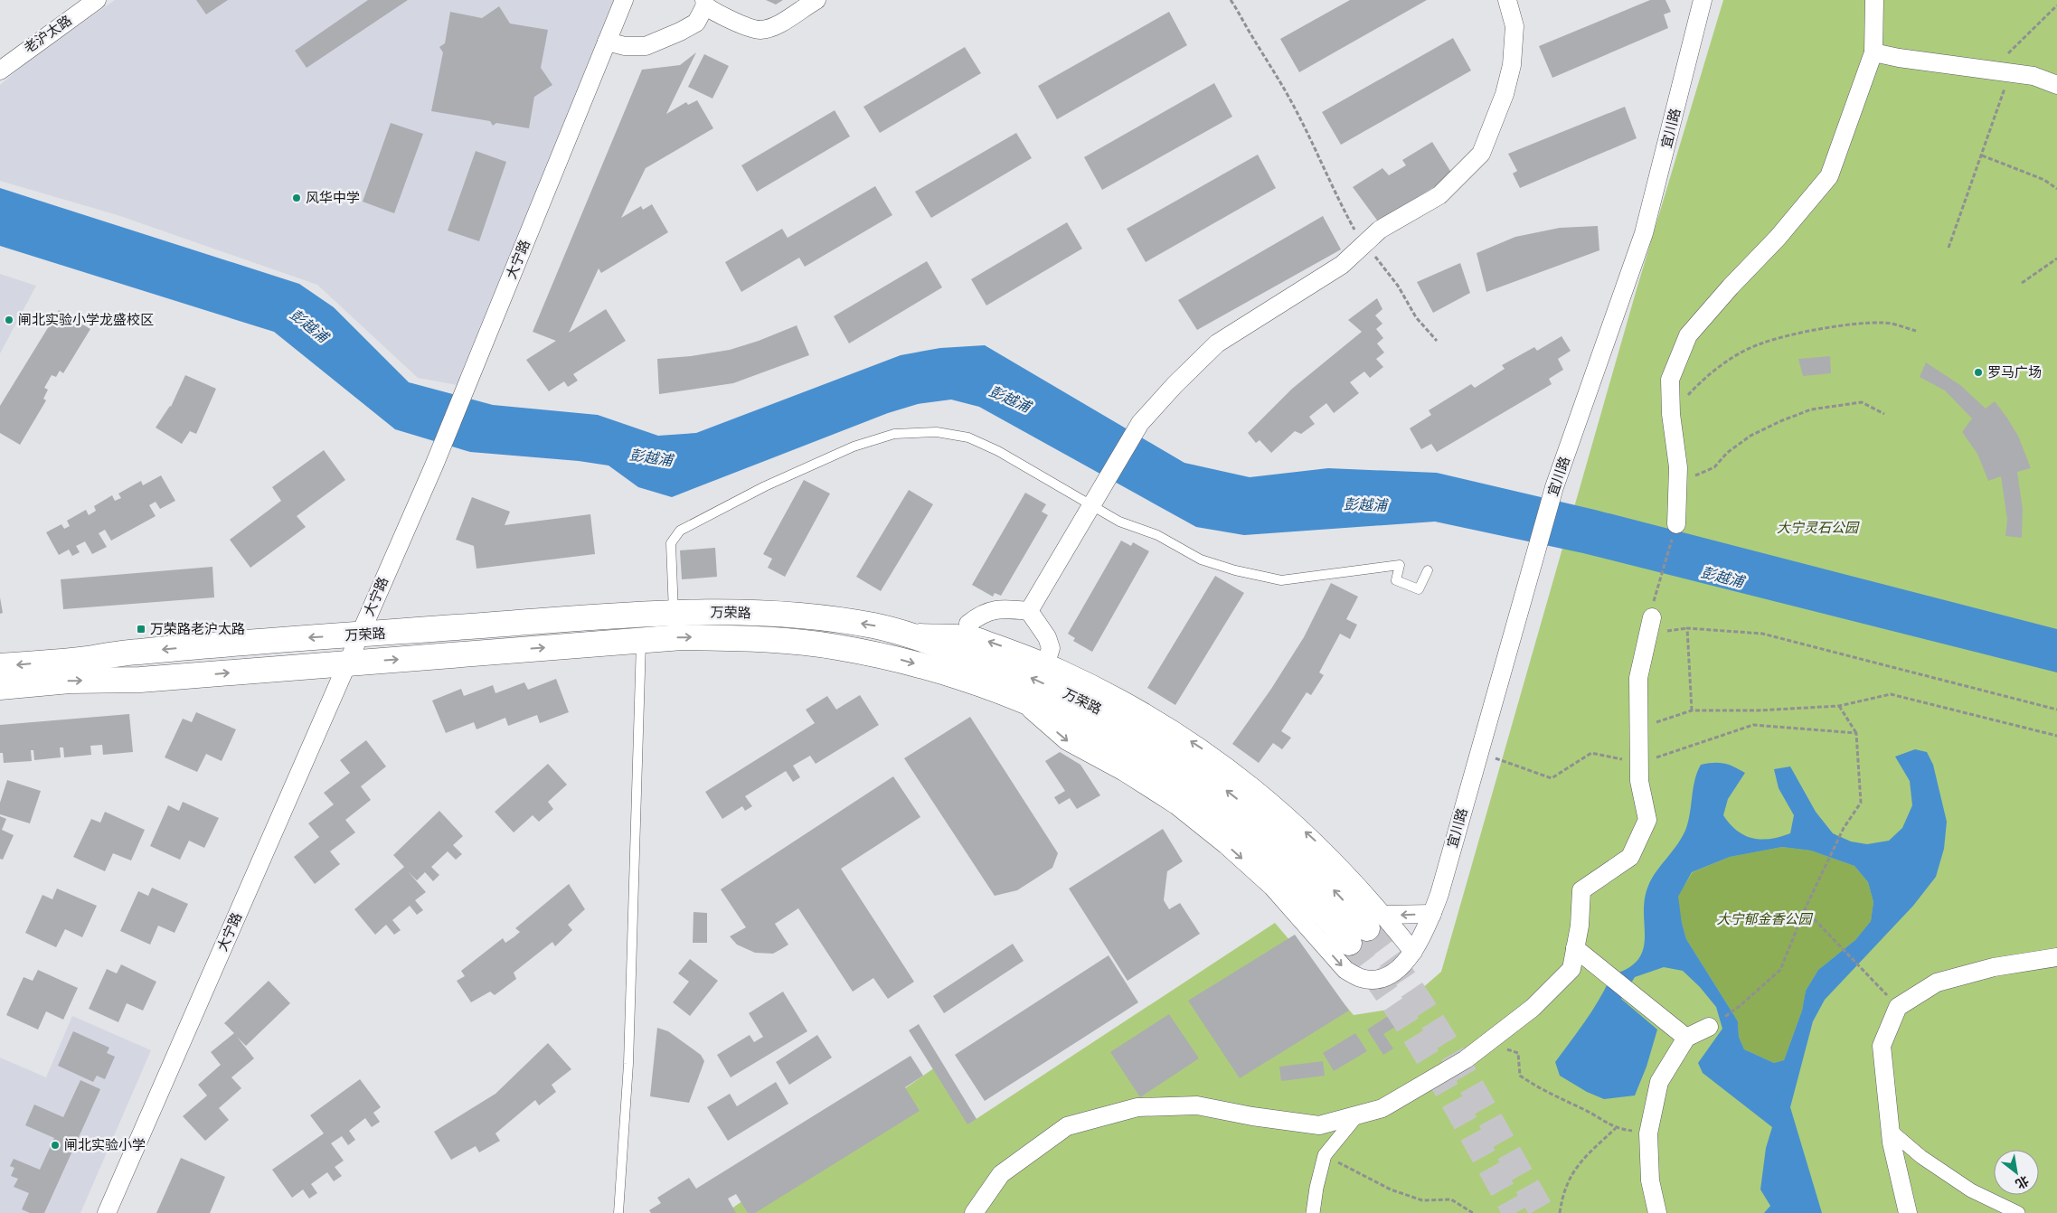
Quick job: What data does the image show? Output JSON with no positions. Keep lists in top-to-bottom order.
{
  "streets": {
    "main road": ["万荣路"],
    "street": ["老沪太路", "宜川路", "大宁路"]
  },
  "crossings": [
    ["宜川路", "万荣路"],
    ["大宁路", "万荣路"]
  ],
  "water": ["彭越浦"],
  "parks": ["大宁灵石公园", "大宁郁金香公园"],
  "places": {
    "other": [
      "风华中学",
      "闸北实验小学龙盛校区",
      "罗马广场",
      "闸北实验小学"
    ],
    "transit": ["万荣路老沪太路"]
  },
  "north": "bottom right"
}
